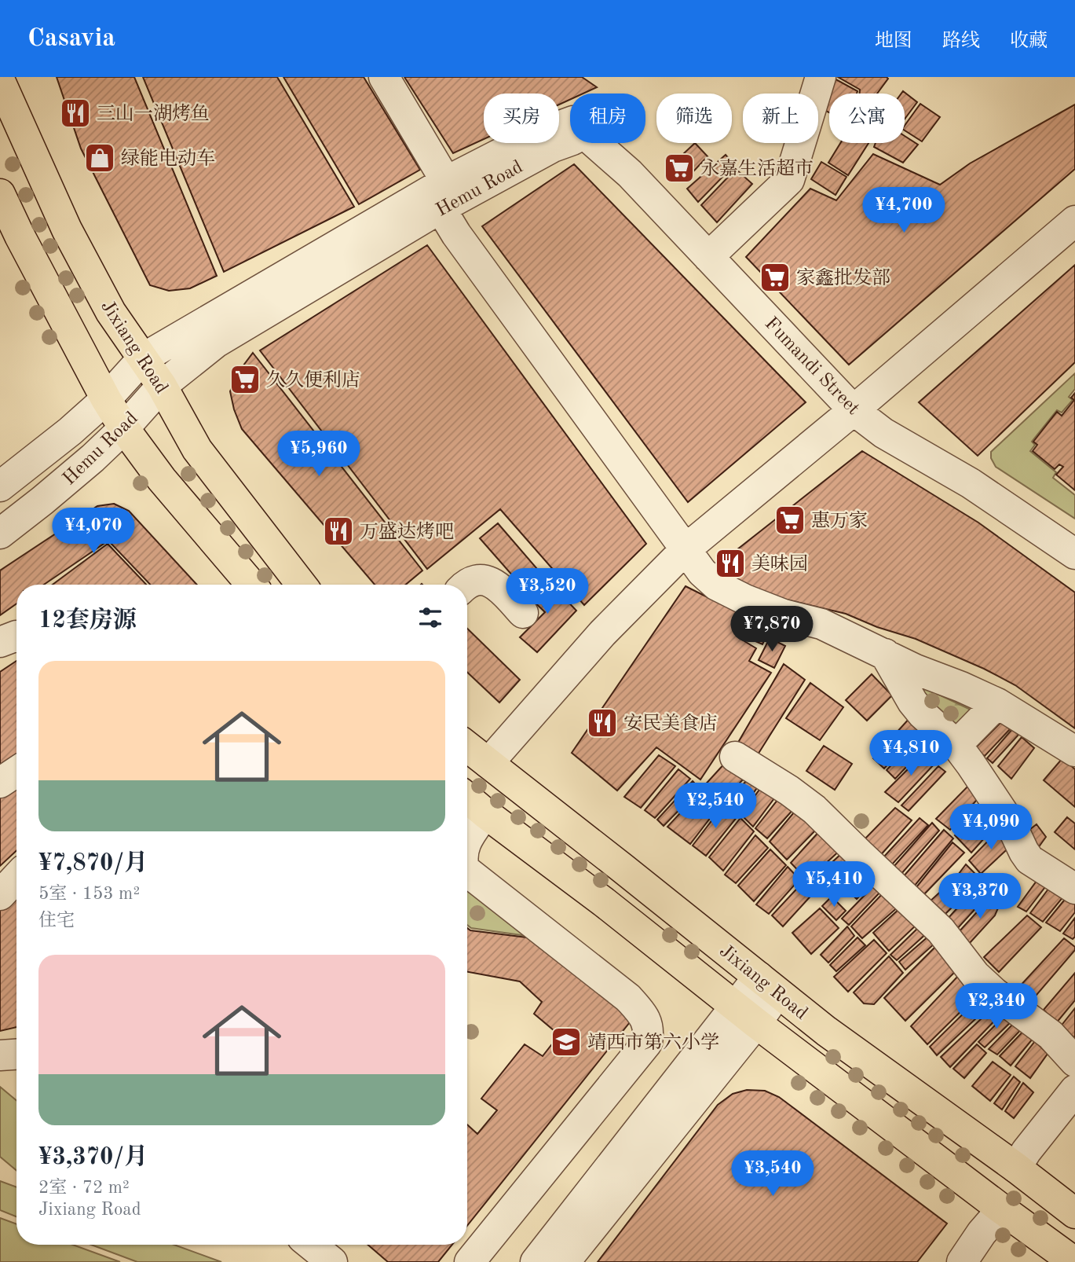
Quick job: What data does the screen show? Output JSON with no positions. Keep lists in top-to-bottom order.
{
  "streets": {
    "main road": ["Jixiang Road"],
    "street": ["Hemu Road", "Fumandi Street"]
  },
  "crossings": [
    ["Hemu Road", "Jixiang Road"]
  ],
  "places": {
    "restaurant": [
      "三山一湖烤鱼",
      "万盛达烤吧",
      "美味园",
      "安民美食店"
    ],
    "shop": ["绿能电动车"],
    "supermarket": [
      "永嘉生活超市",
      "家鑫批发部",
      "久久便利店",
      "惠万家"
    ],
    "school or university": ["靖西市第六小学"]
  },
  "page": {
    "header": "Casavia",
    "nav": ["地图", "路线", "收藏"],
    "chip": [
      "买房",
      "租房",
      "筛选",
      "新上",
      "公寓"
    ],
    "price": [
      "¥4,700",
      "¥5,960",
      "¥4,070",
      "¥3,520",
      "¥7,870",
      "¥4,810",
      "¥2,540",
      "¥4,090",
      "¥5,410",
      "¥3,370",
      "¥2,340",
      "¥3,540"
    ],
    "heading": "12套房源",
    "list": [
      {
        "name": "¥7,870/月",
        "note": "5室 · 153 m² · 住宅"
      },
      {
        "name": "¥3,370/月",
        "note": "2室 · 72 m² · Jixiang Road"
      }
    ]
  }
}
